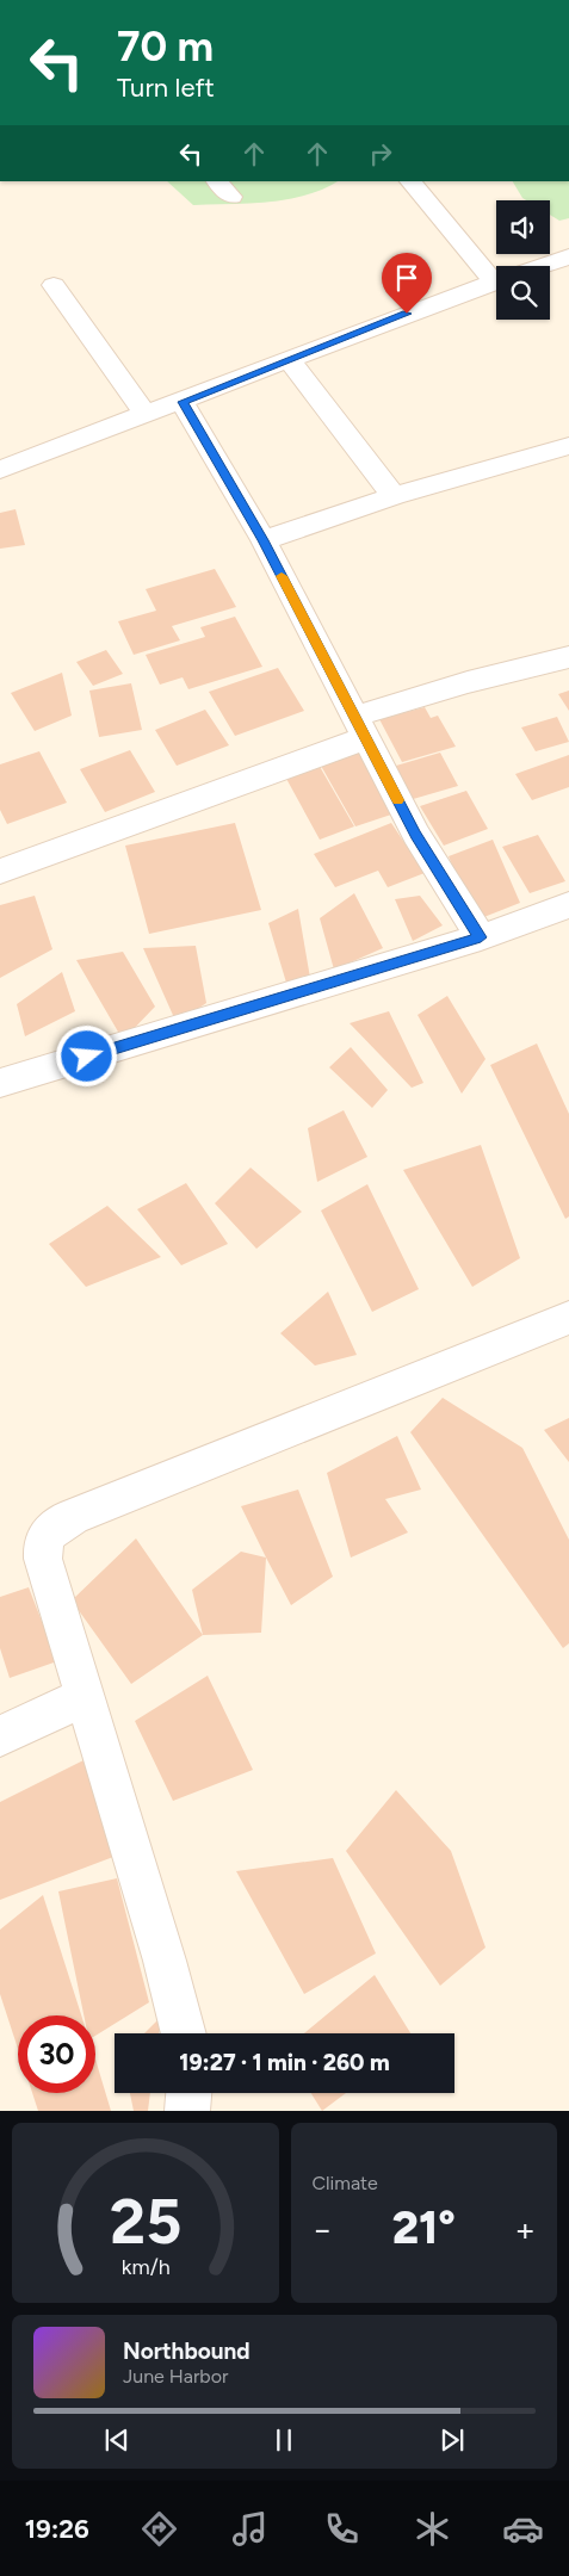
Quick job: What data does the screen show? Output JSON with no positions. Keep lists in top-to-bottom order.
{
  "page": {
    "turn": ["70 m", "Turn left"],
    "limit": "30",
    "trip": "19:27 · 1 min · 260 m",
    "tile": "Climate",
    "heat": ["−", "21°", "+"],
    "song": ["Northbound", "June Harbor"],
    "tabs": "19:26",
    "gauge": ["25", "km/h"]
  }
}
